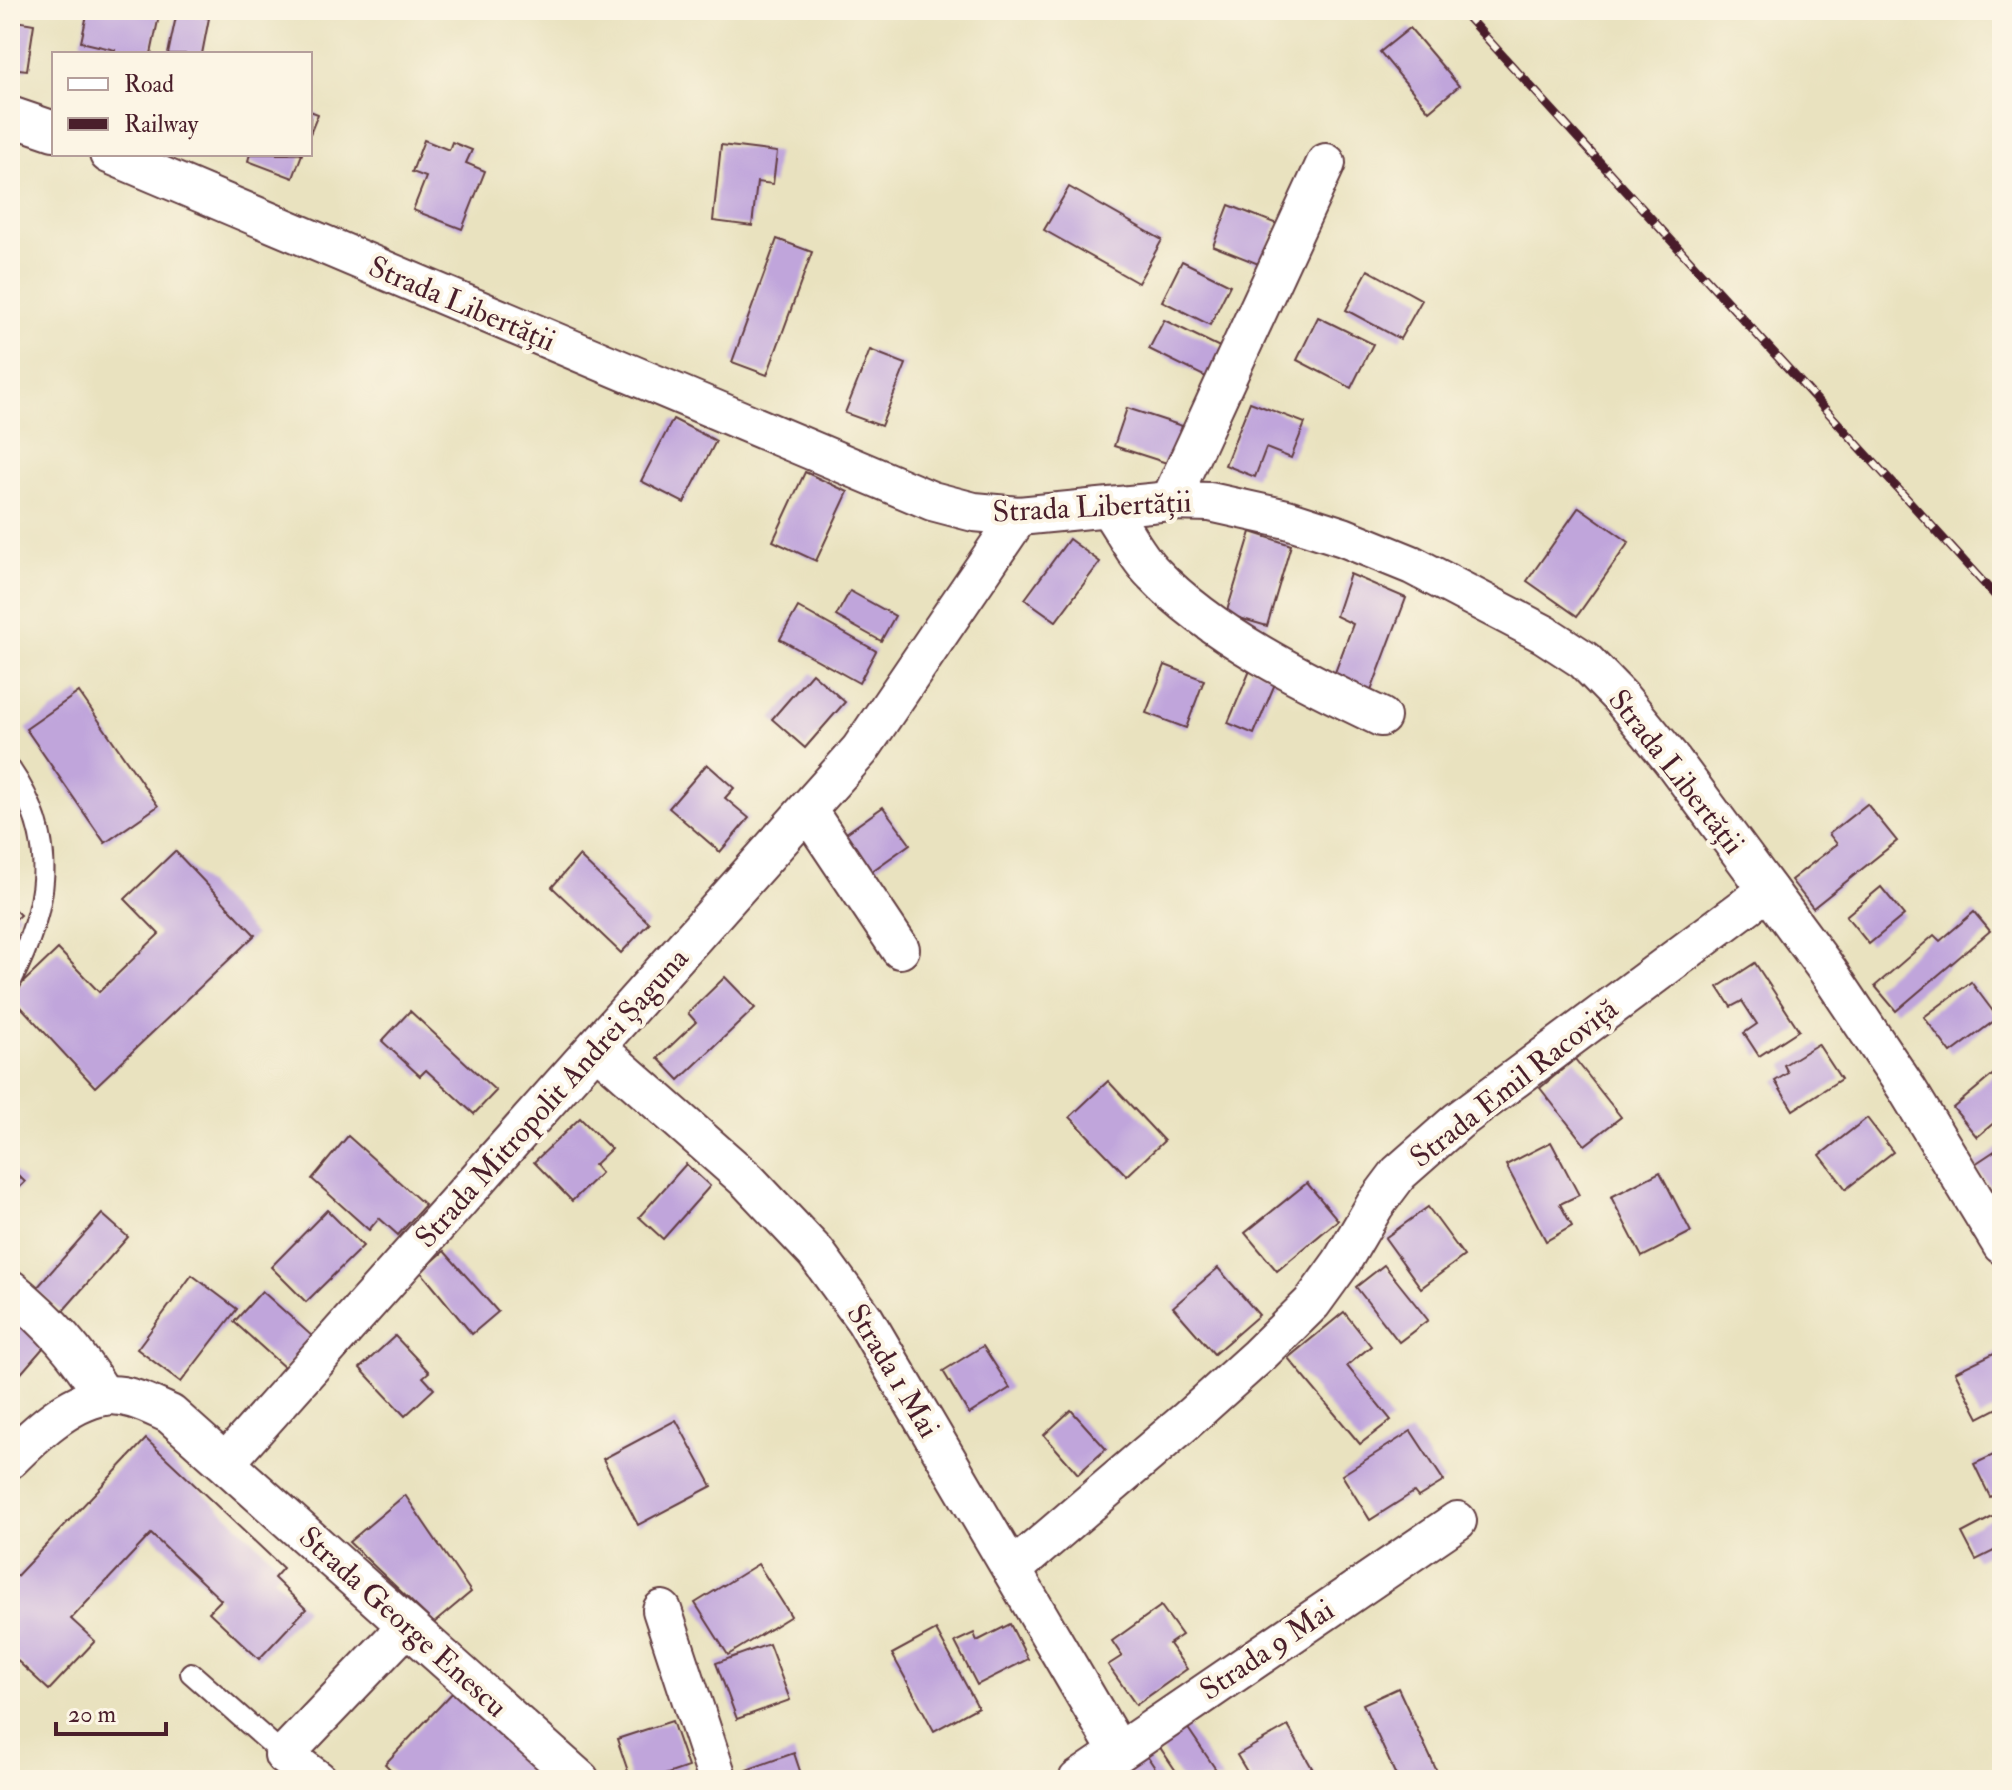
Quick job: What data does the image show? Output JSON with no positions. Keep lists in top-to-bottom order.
{
  "streets": {
    "street": [
      "Strada Libertății",
      "Strada Emil Racoviță",
      "Strada Mitropolit Andrei Șaguna",
      "Strada 1 Mai",
      "Strada George Enescu",
      "Strada 9 Mai"
    ]
  },
  "crossings": [
    ["Strada Libertății", "Strada Emil Racoviță"],
    ["Strada Libertății", "Strada Mitropolit Andrei Șaguna"],
    ["Strada Emil Racoviță", "Strada 1 Mai"],
    ["Strada Mitropolit Andrei Șaguna", "Strada 1 Mai"],
    ["Strada Mitropolit Andrei Șaguna", "Strada George Enescu"],
    ["Strada 1 Mai", "Strada 9 Mai"]
  ],
  "legend": ["Road", "Railway"],
  "scale_bar": "20 m"
}
